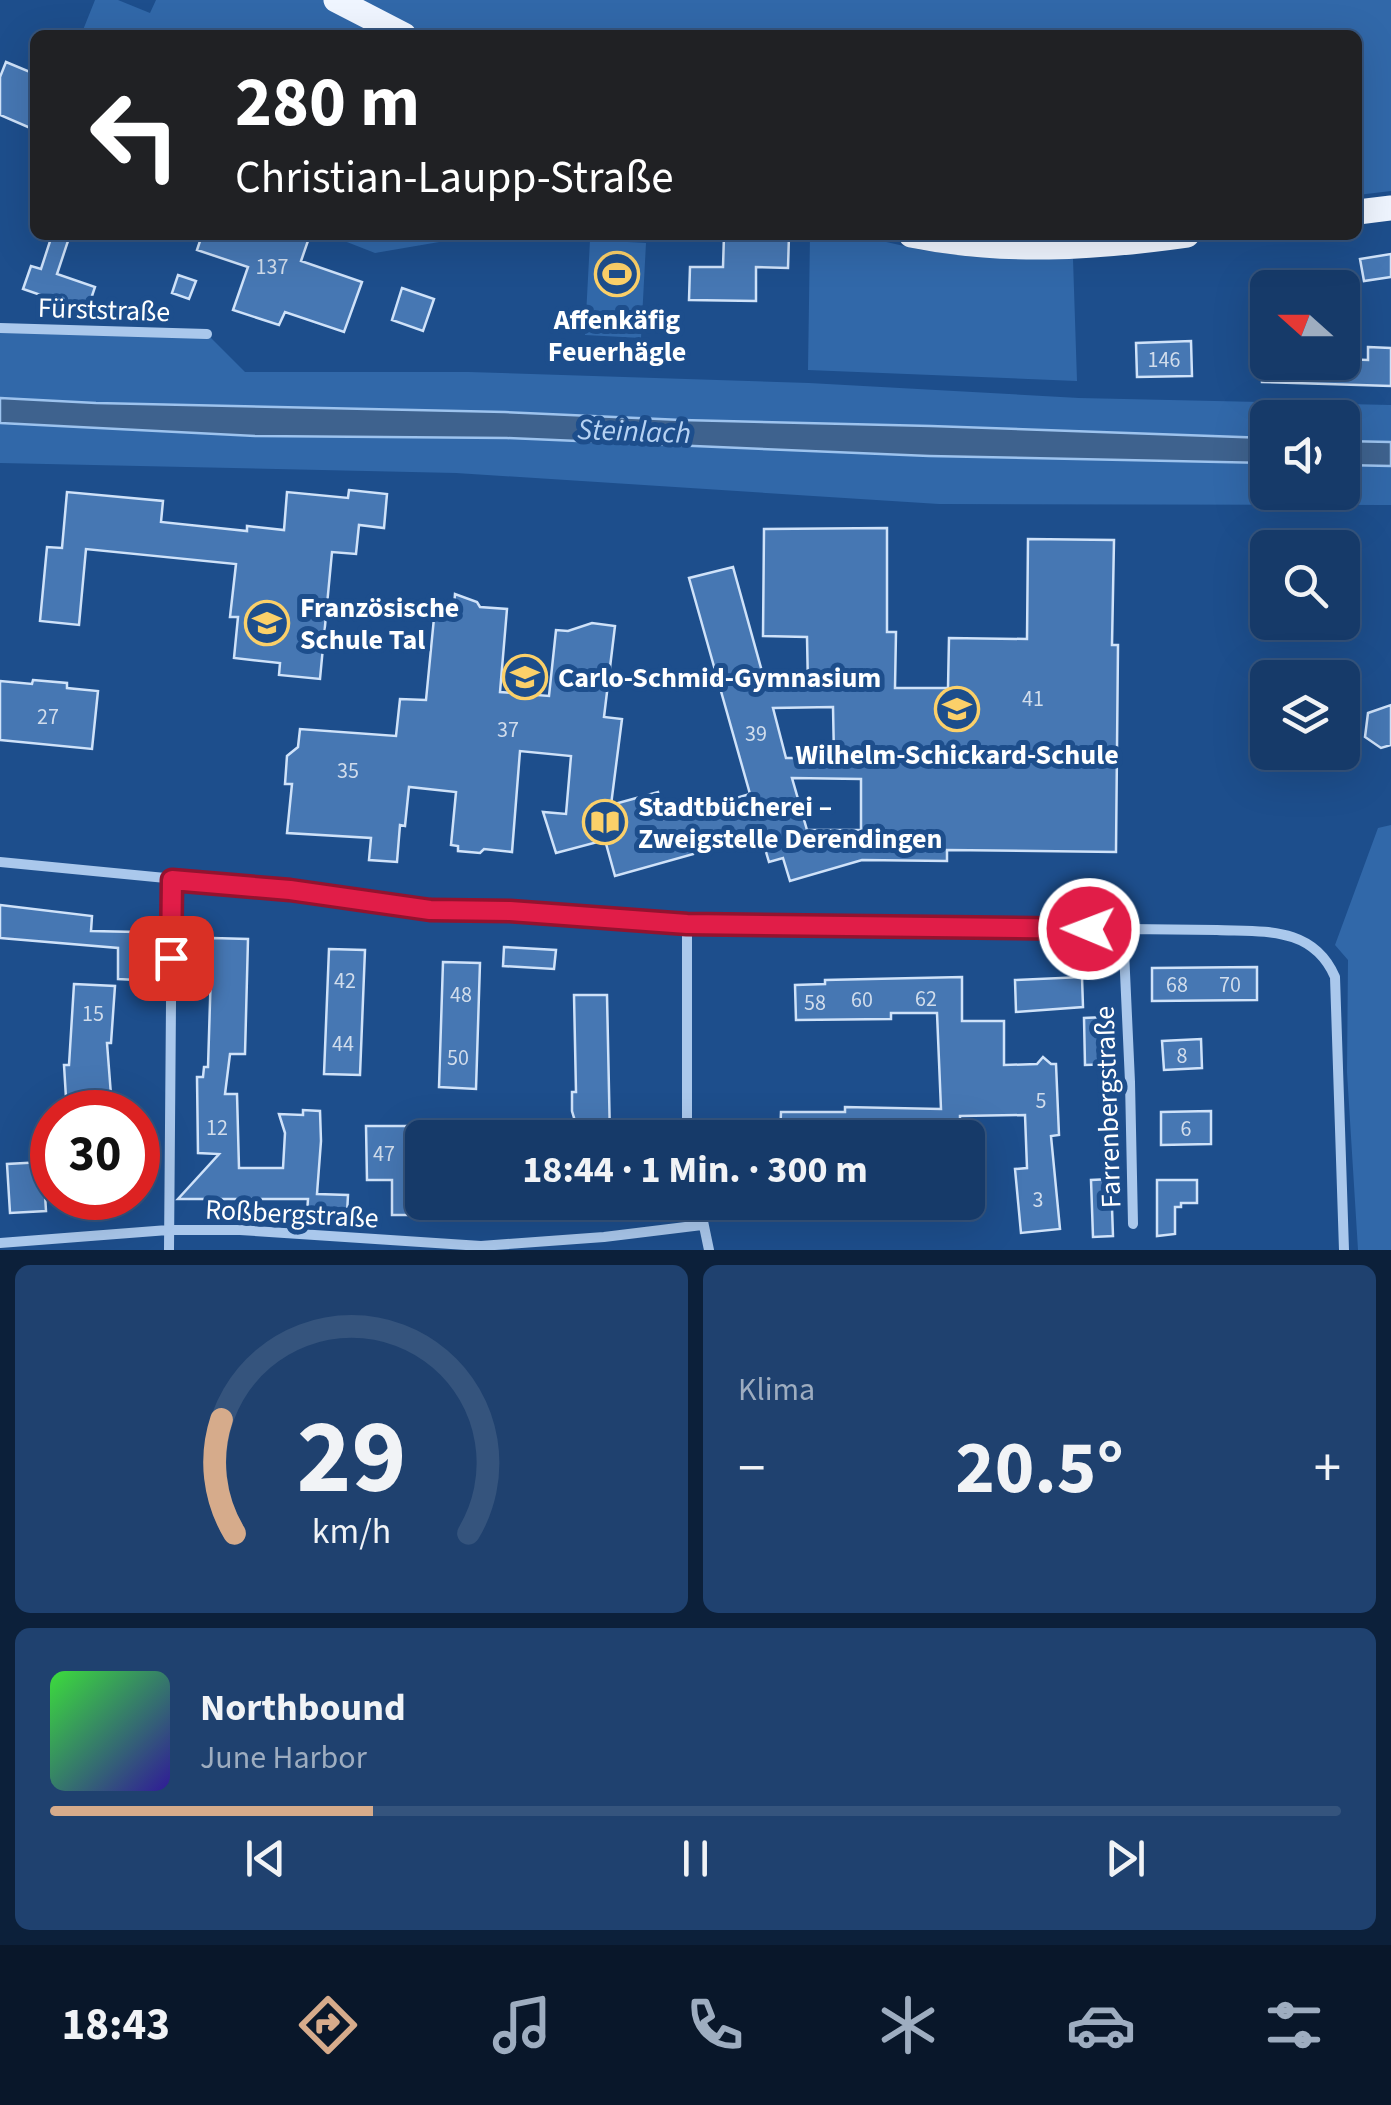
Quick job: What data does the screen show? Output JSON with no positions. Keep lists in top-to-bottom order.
{
  "streets": {
    "street": ["Fürststraße", "Farrenbergstraße", "Roßbergstraße"]
  },
  "water": ["Steinlach"],
  "places": {
    "sports": ["Affenkäfig Feuerhägle"],
    "school or university": ["Französische Schule Tal", "Carlo-Schmid-Gymnasium", "Wilhelm-Schickard-Schule"],
    "library": ["Stadtbücherei – Zweigstelle Derendingen"]
  },
  "house_numbers": [
    "137",
    "146",
    "41",
    "27",
    "37",
    "39",
    "35",
    "42",
    "68",
    "70",
    "48",
    "62",
    "60",
    "58",
    "15",
    "44",
    "8",
    "50",
    "5",
    "12",
    "6",
    "47",
    "3"
  ],
  "north": "left",
  "page": {
    "turn": ["280 m", "Christian-Laupp-Straße"],
    "limit": "30",
    "trip": "18:44 · 1 Min. · 300 m",
    "tile": "Klima",
    "heat": ["−", "20.5°", "+"],
    "song": ["Northbound", "June Harbor"],
    "tabs": "18:43",
    "gauge": ["29", "km/h"]
  }
}
